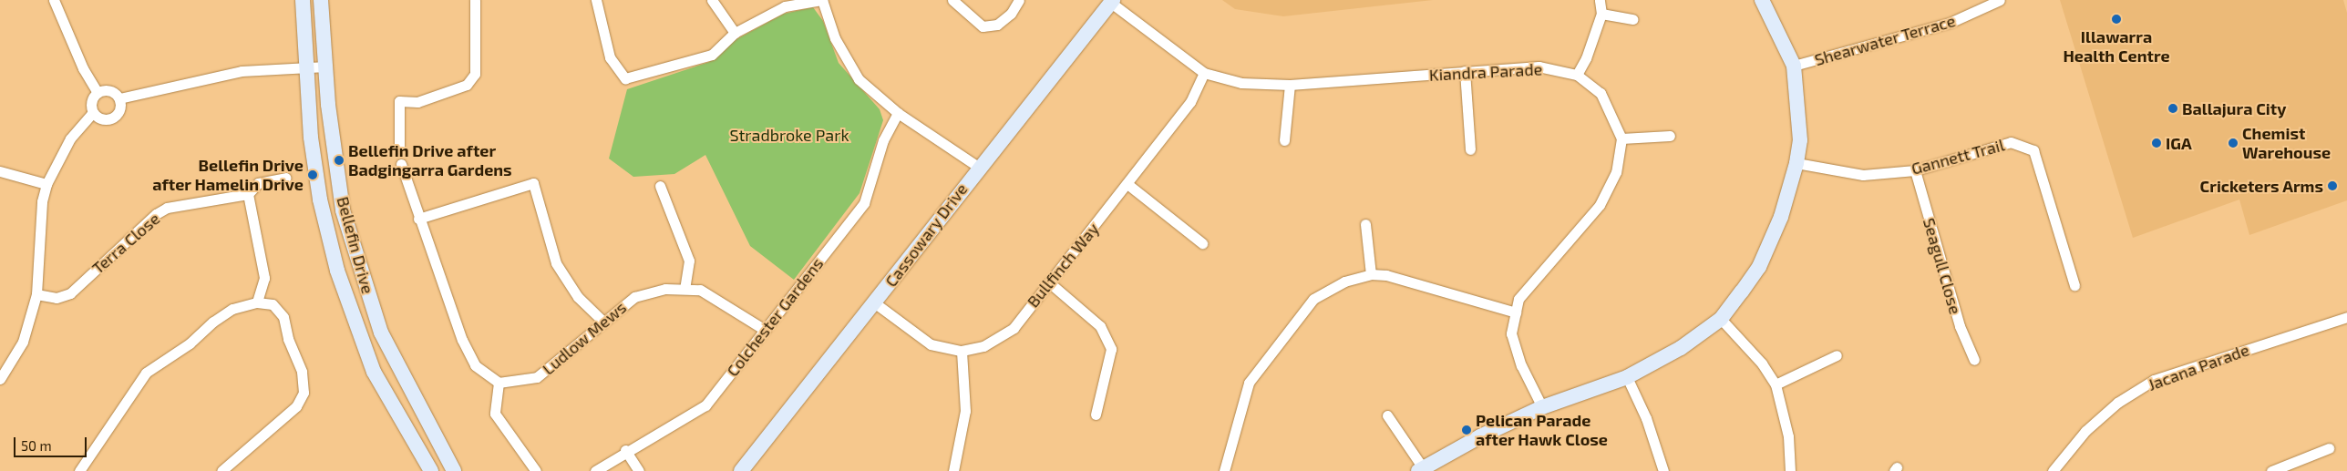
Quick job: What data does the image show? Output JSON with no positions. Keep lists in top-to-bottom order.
{
  "streets": {
    "street": [
      "Shearwater Terrace",
      "Kiandra Parade",
      "Gannett Trail",
      "Cassowary Drive",
      "Terra Close",
      "Bellefin Drive",
      "Bullfinch Way",
      "Seagull Close",
      "Colchester Gardens",
      "Ludlow Mews",
      "Jacana Parade"
    ]
  },
  "crossings": [
    ["Kiandra Parade", "Cassowary Drive"],
    ["Kiandra Parade", "Bullfinch Way"],
    ["Gannett Trail", "Seagull Close"],
    ["Cassowary Drive", "Bullfinch Way"],
    ["Colchester Gardens", "Ludlow Mews"]
  ],
  "parks": ["Stradbroke Park"],
  "places": [
    "Illawarra Health Centre",
    "Ballajura City",
    "IGA",
    "Chemist Warehouse",
    "Bellefin Drive after Badgingarra Gardens",
    "Bellefin Drive after Hamelin Drive",
    "Cricketers Arms",
    "Pelican Parade after Hawk Close"
  ],
  "scale_bar": "50 m"
}
